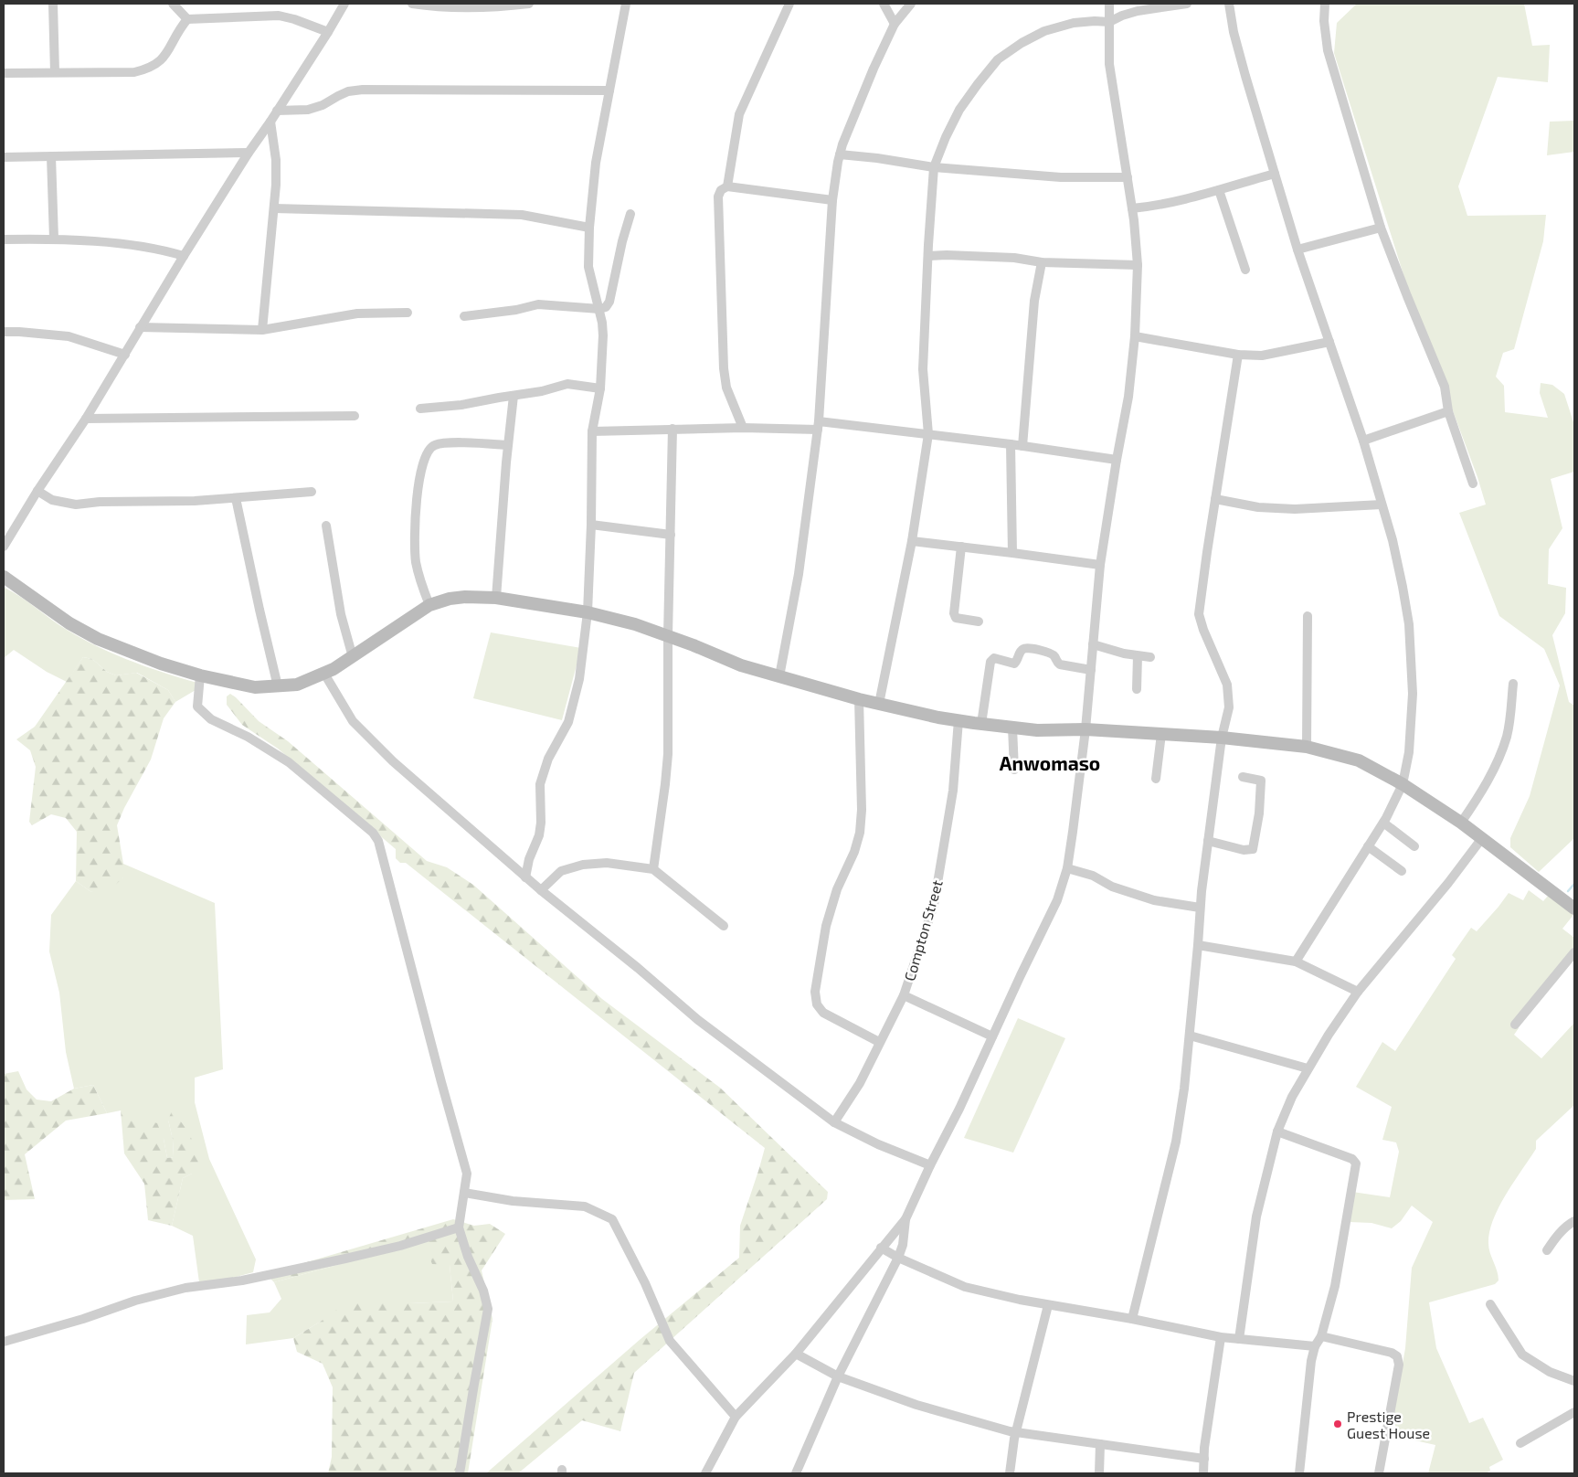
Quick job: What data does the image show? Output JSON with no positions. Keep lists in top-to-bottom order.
{
  "streets": {
    "street": ["Compton Street"]
  },
  "districts": ["Anwomaso"],
  "places": ["Prestige Guest House"]
}
